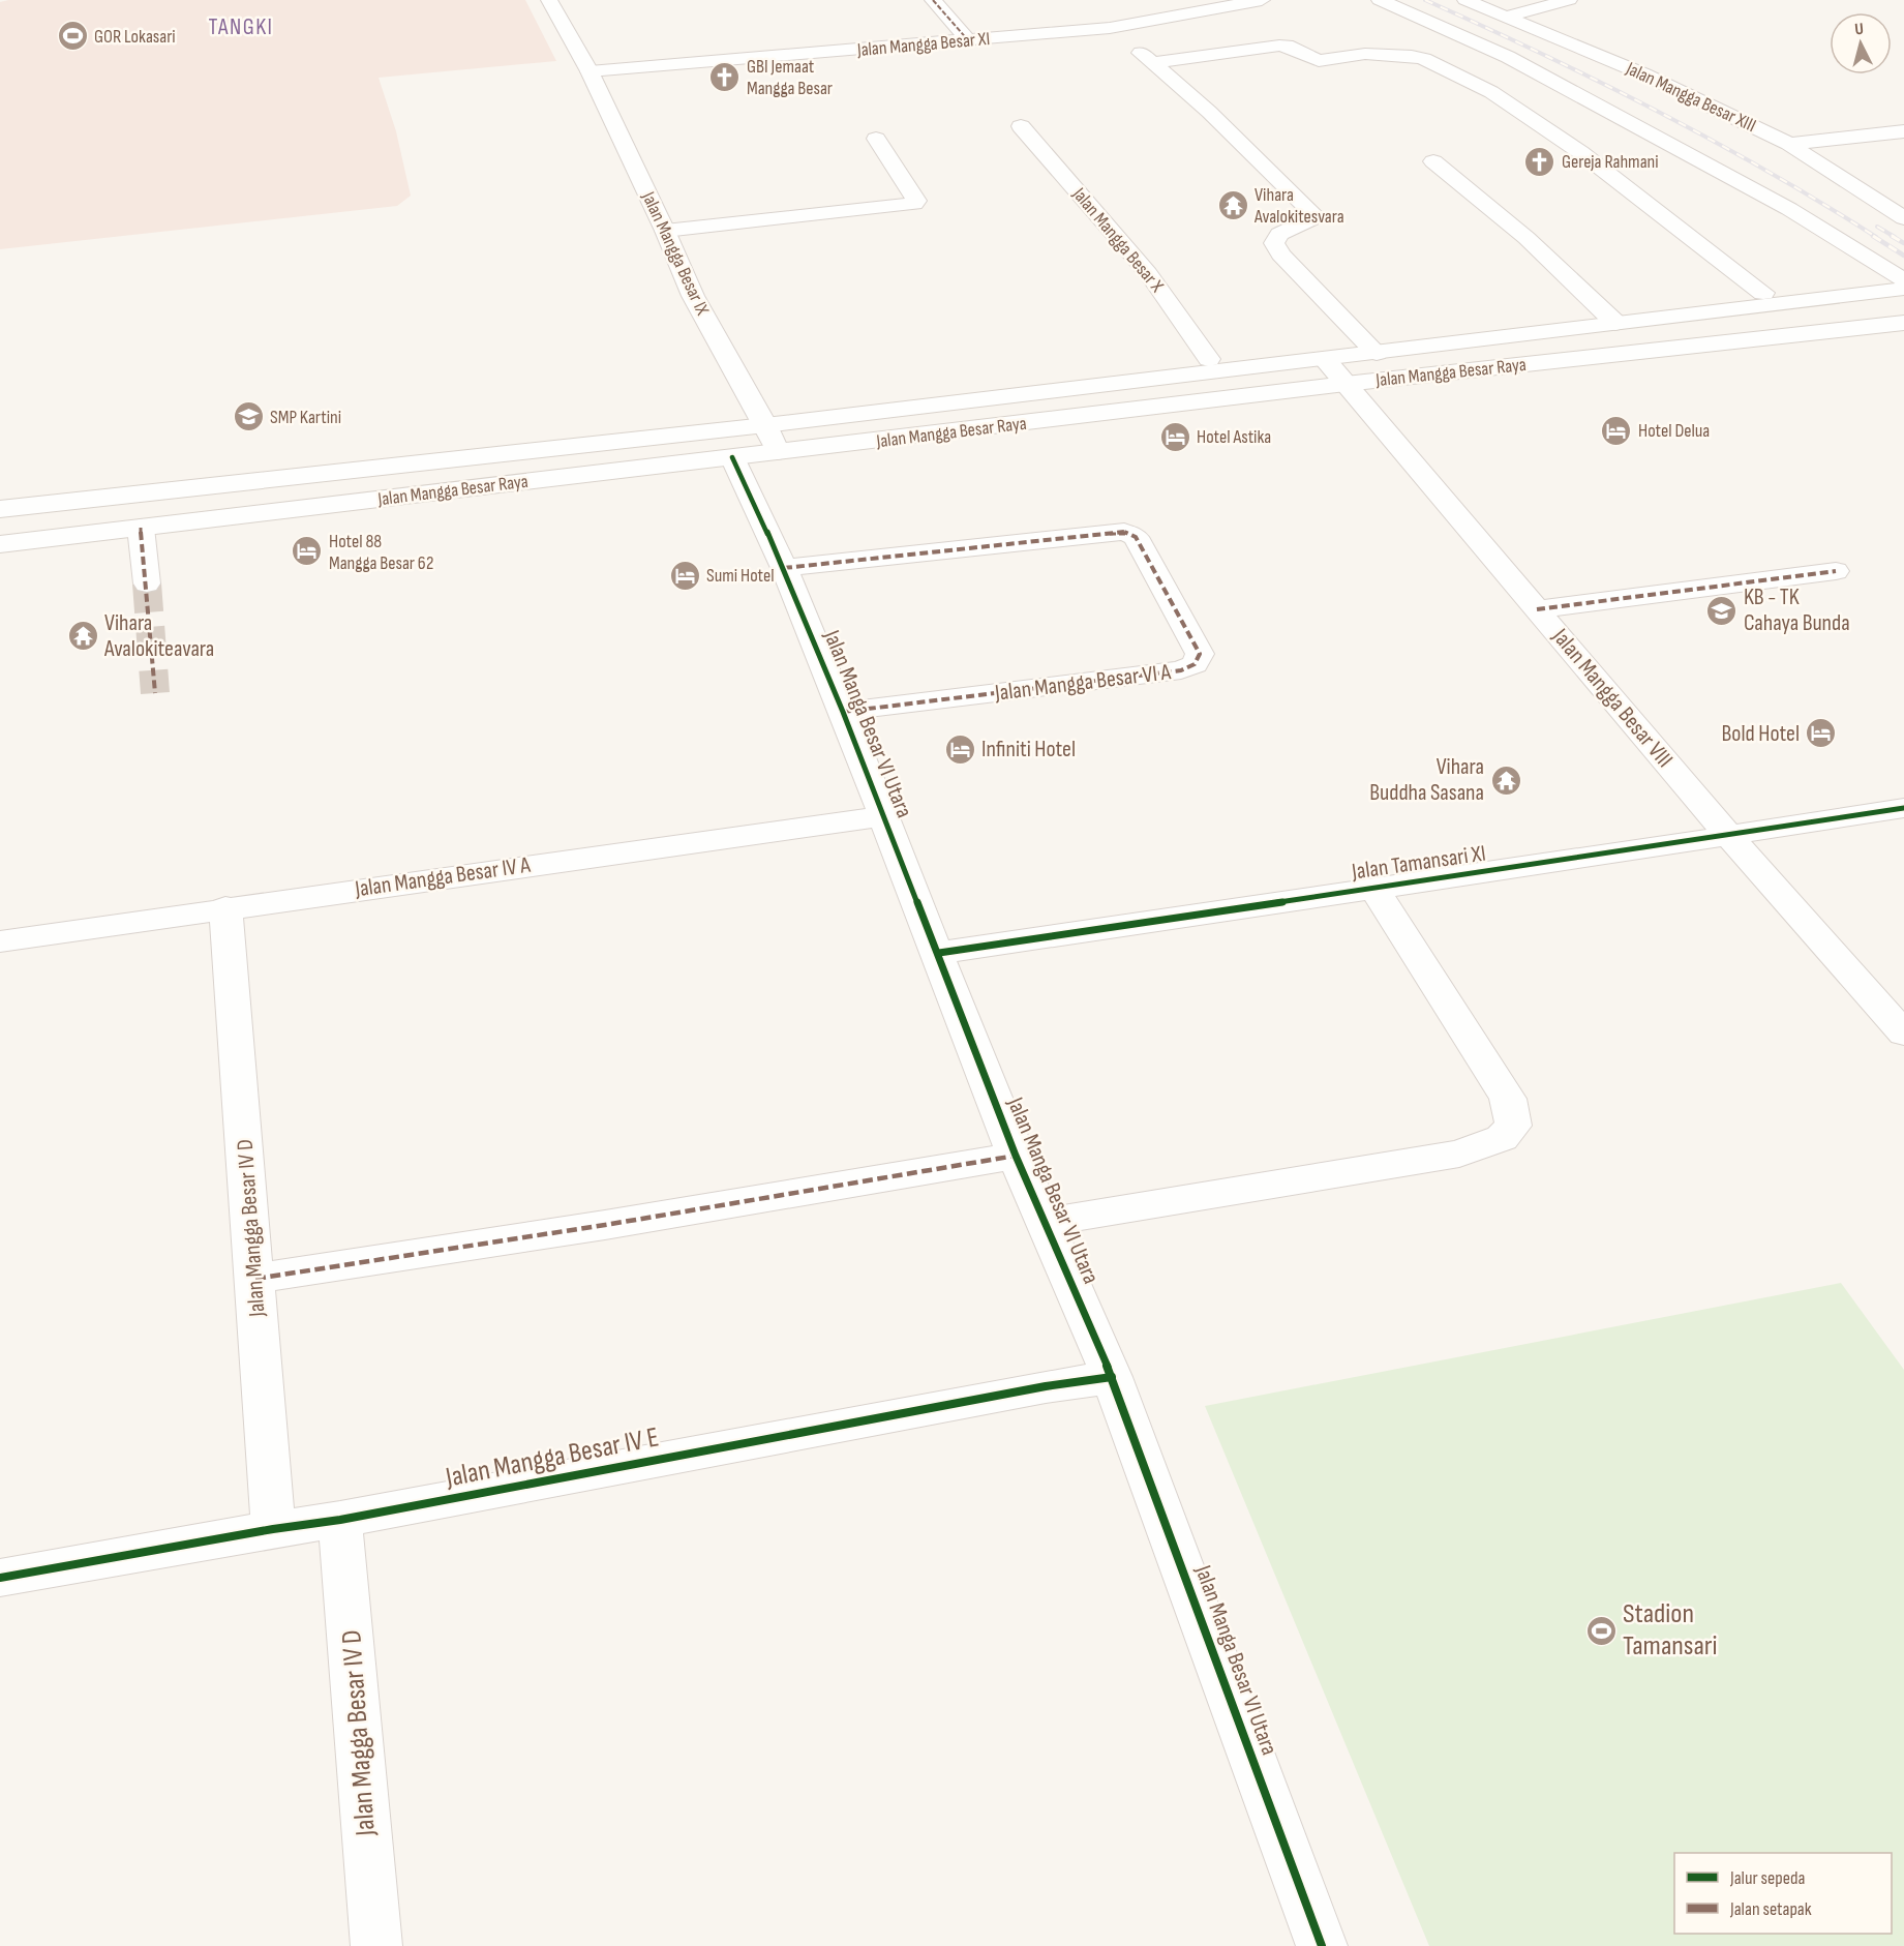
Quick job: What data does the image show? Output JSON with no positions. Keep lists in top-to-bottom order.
{
  "streets": {
    "street": [
      "Jalan Mangga Besar XI",
      "Jalan Mangga Besar XIII",
      "Jalan Mangga Besar X",
      "Jalan Mangga Besar IX",
      "Jalan Mangga Besar Raya",
      "Jalan Mangga Besar VI A",
      "Jalan Mangga Besar VIII",
      "Jalan Manga Besar VI Utara",
      "Jalan Tamansari XI",
      "Jalan Mangga Besar IV A",
      "Jalan Mangga Besar IV D",
      "Jalan Mangga Besar IV E",
      "Jalan Magga Besar IV D"
    ]
  },
  "crossings": [
    ["Jalan Mangga Besar XI", "Jalan Mangga Besar IX"],
    ["Jalan Mangga Besar IX", "Jalan Mangga Besar Raya"],
    ["Jalan Mangga Besar Raya", "Jalan Mangga Besar VIII"],
    ["Jalan Mangga Besar Raya", "Jalan Manga Besar VI Utara"],
    ["Jalan Mangga Besar VI A", "Jalan Manga Besar VI Utara"],
    ["Jalan Mangga Besar VIII", "Jalan Tamansari XI"],
    ["Jalan Manga Besar VI Utara", "Jalan Tamansari XI"],
    ["Jalan Manga Besar VI Utara", "Jalan Mangga Besar IV A"],
    ["Jalan Manga Besar VI Utara", "Jalan Mangga Besar IV E"],
    ["Jalan Mangga Besar IV A", "Jalan Mangga Besar IV D"],
    ["Jalan Mangga Besar IV D", "Jalan Mangga Besar IV E"],
    ["Jalan Mangga Besar IV E", "Jalan Magga Besar IV D"]
  ],
  "districts": ["TANGKI"],
  "places": {
    "sports": ["GOR Lokasari", "Stadion Tamansari"],
    "church": ["GBI Jemaat Mangga Besar", "Gereja Rahmani"],
    "temple": ["Vihara Avalokitesvara", "Vihara Avalokiteavara", "Vihara Buddha Sasana"],
    "school or university": ["SMP Kartini", "KB - TK Cahaya Bunda"],
    "hotel": [
      "Hotel Delua",
      "Hotel Astika",
      "Hotel 88 Mangga Besar 62",
      "Sumi Hotel",
      "Bold Hotel",
      "Infiniti Hotel"
    ]
  },
  "legend": ["Jalur sepeda", "Jalan setapak"],
  "north": "top"
}
